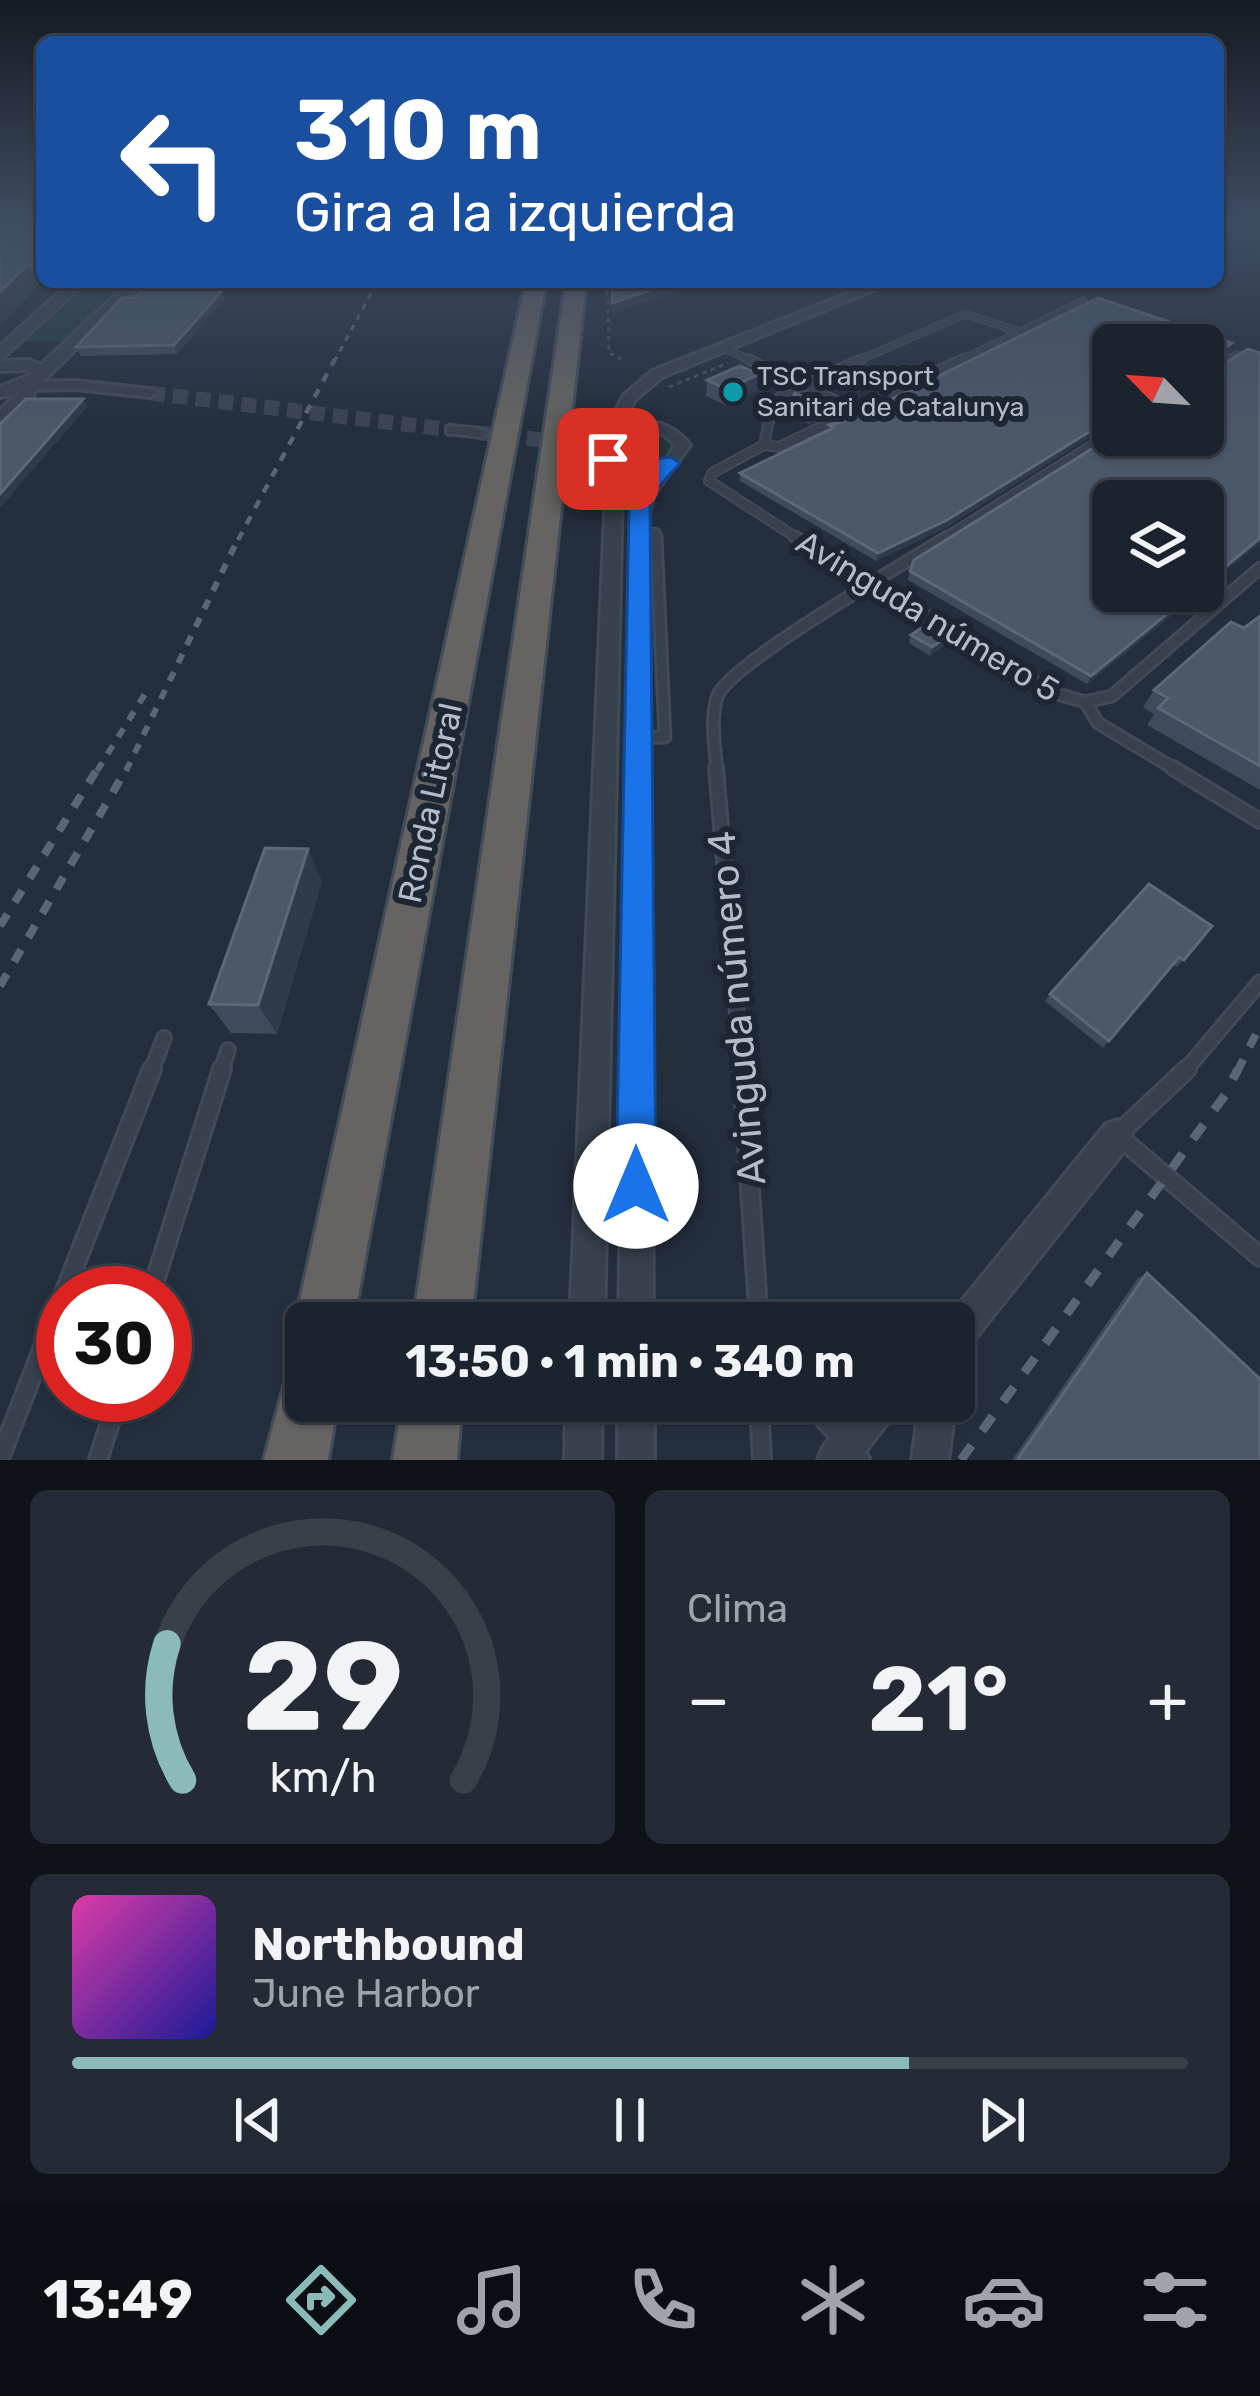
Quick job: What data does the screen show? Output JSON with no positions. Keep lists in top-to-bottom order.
{
  "streets": {
    "highway": ["Ronda Litoral"],
    "lane": ["Avinguda número 5", "Avinguda número 4"]
  },
  "crossings": [
    ["Avinguda número 5", "Avinguda número 4"]
  ],
  "places": ["TSC Transport Sanitari de Catalunya"],
  "north": "top left",
  "page": {
    "turn": ["310 m", "Gira a la izquierda"],
    "limit": "30",
    "trip": "13:50 · 1 min · 340 m",
    "tile": "Clima",
    "heat": ["−", "21°", "+"],
    "song": ["Northbound", "June Harbor"],
    "tabs": "13:49",
    "gauge": ["29", "km/h"]
  }
}
